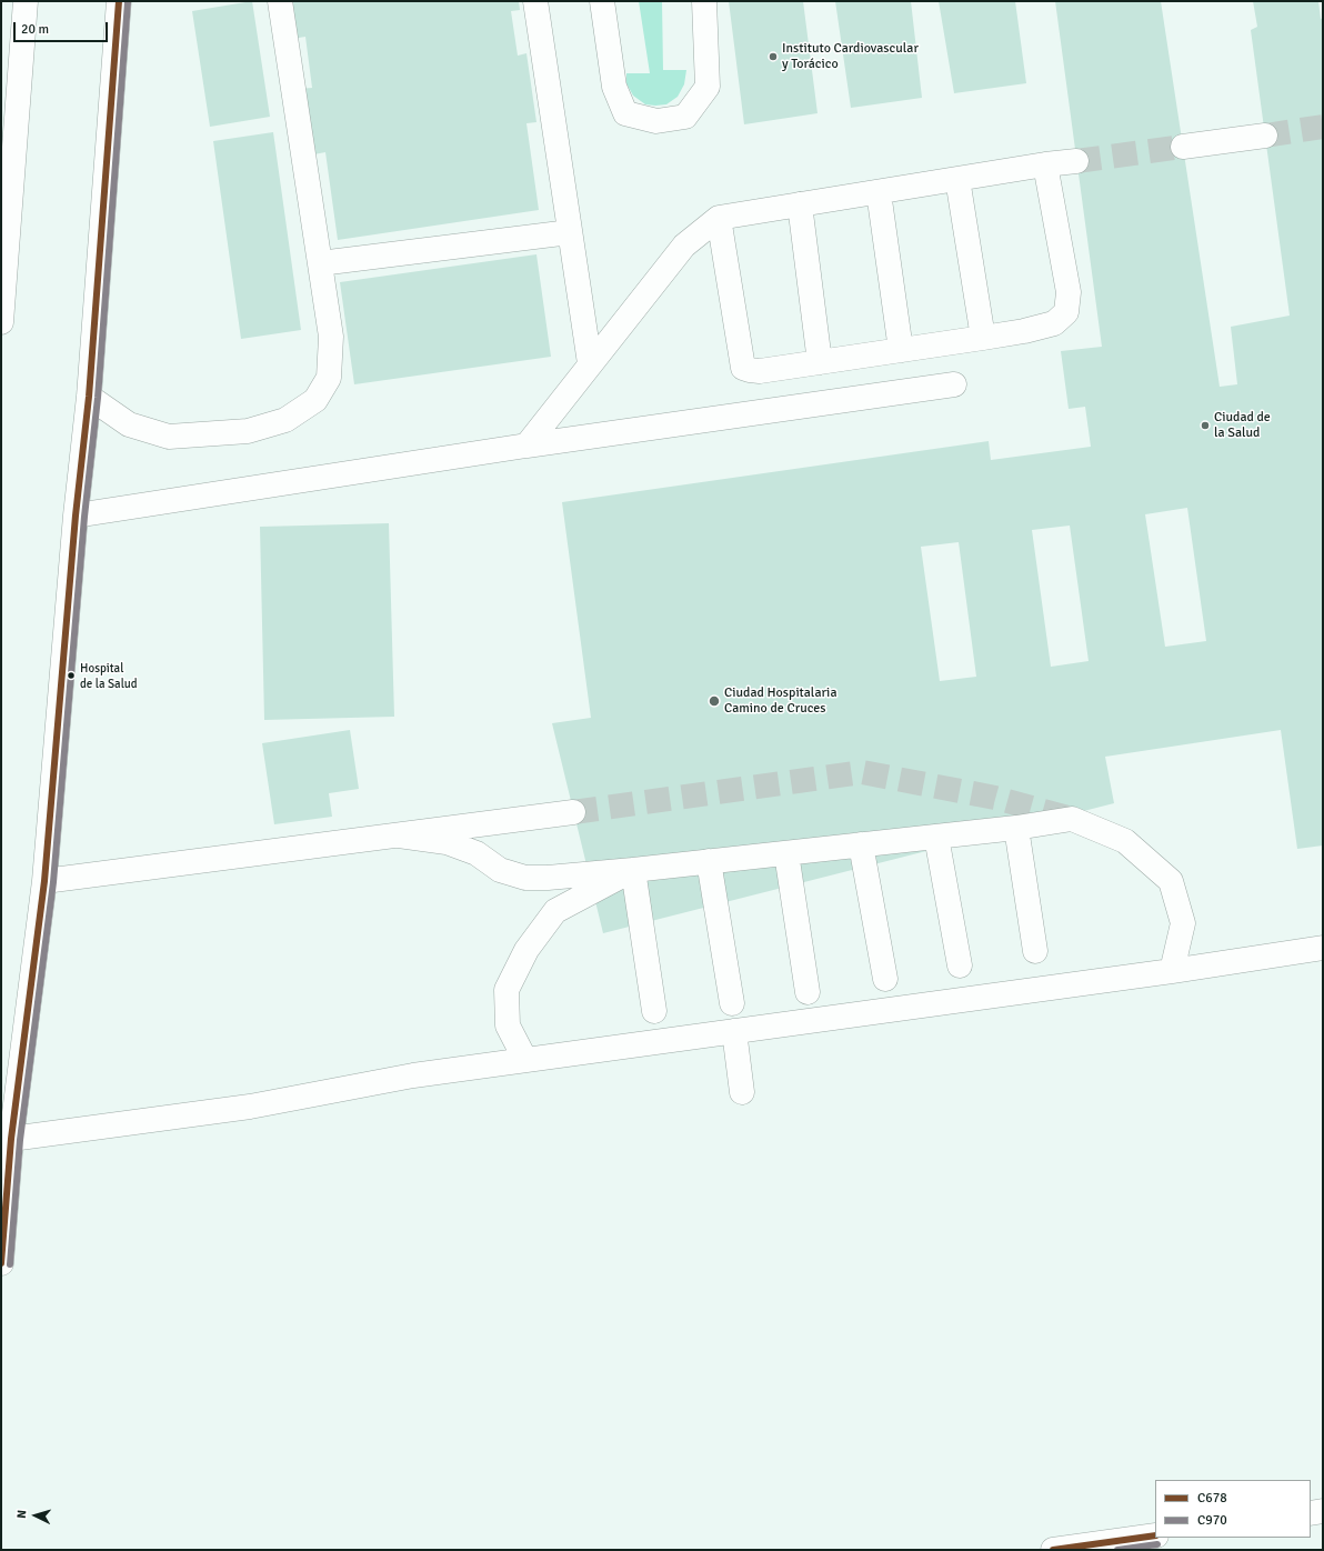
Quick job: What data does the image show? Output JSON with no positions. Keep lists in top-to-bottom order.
{
  "places": [
    "Instituto Cardiovascular y Torácico",
    "Ciudad de la Salud",
    "Hospital de la Salud",
    "Ciudad Hospitalaria Camino de Cruces"
  ],
  "lines": ["transit line C678", "transit line C970"],
  "legend": ["C678", "C970"],
  "scale_bar": "20 m",
  "north": "left"
}
